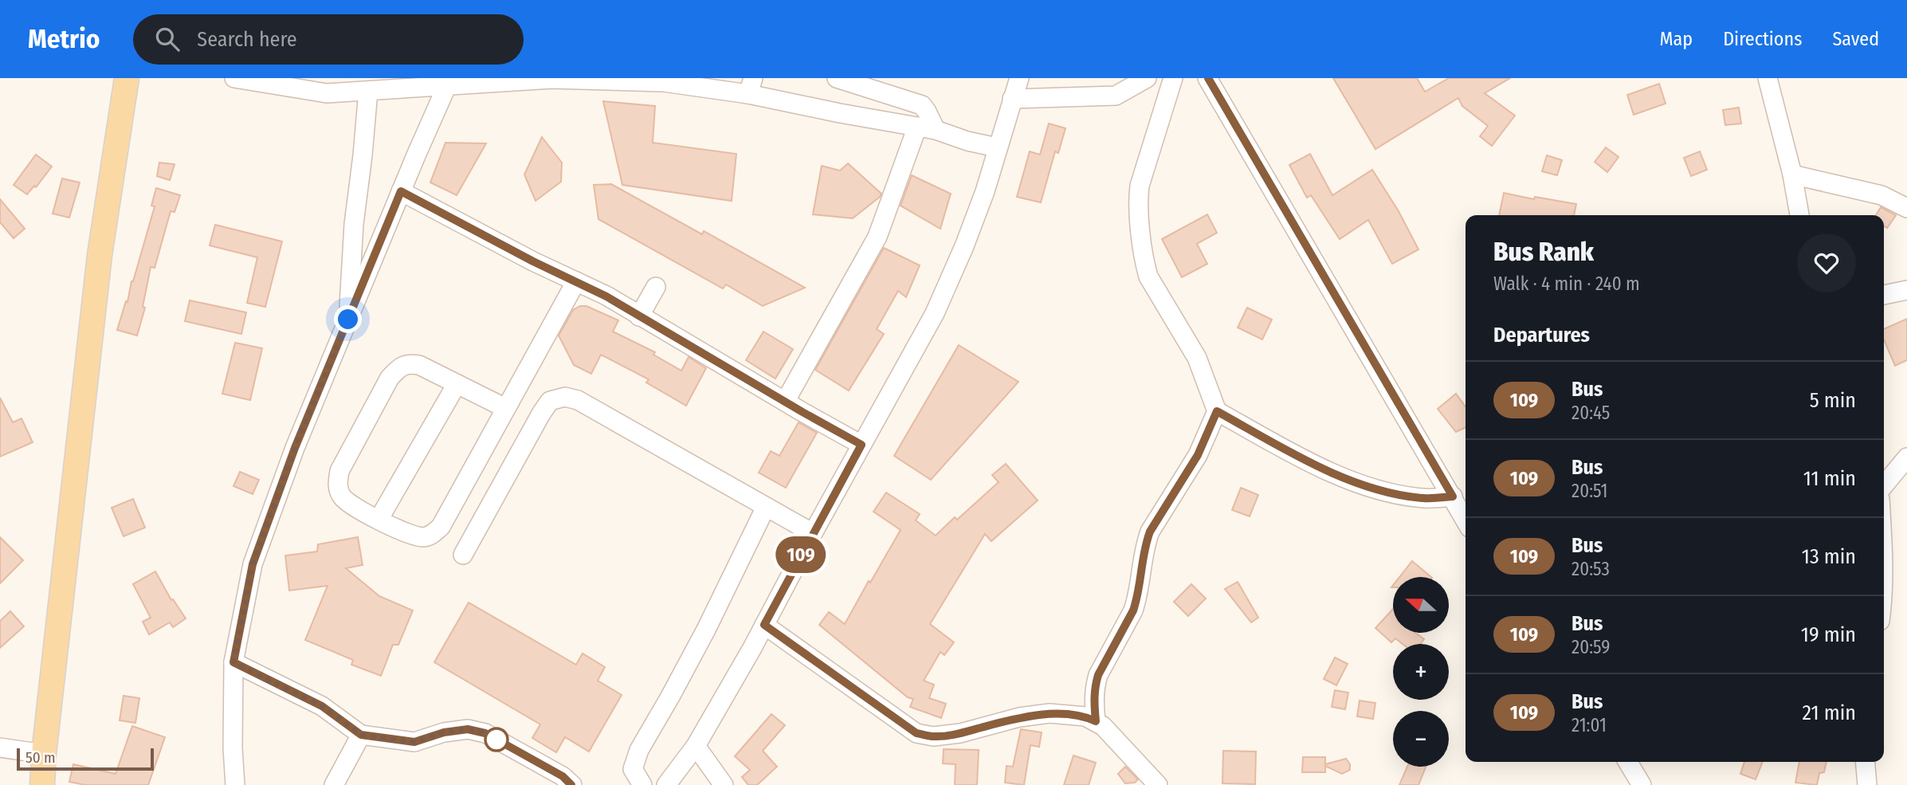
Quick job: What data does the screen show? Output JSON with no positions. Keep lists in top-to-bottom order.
{
  "lines": ["bus line 109"],
  "scale_bar": "50 m",
  "north": "left",
  "page": {
    "header": "Metrio",
    "search": "Search here",
    "nav": ["Map", "Directions", "Saved"],
    "on_map": "109",
    "heading": [
      ["Bus Rank", "Walk · 4 min · 240 m"],
      "Departures"
    ],
    "list": [
      {
        "mark": "109",
        "name": "Bus",
        "note": "20:45",
        "value": "5 min"
      },
      {
        "mark": "109",
        "name": "Bus",
        "note": "20:51",
        "value": "11 min"
      },
      {
        "mark": "109",
        "name": "Bus",
        "note": "20:53",
        "value": "13 min"
      },
      {
        "mark": "109",
        "name": "Bus",
        "note": "20:59",
        "value": "19 min"
      },
      {
        "mark": "109",
        "name": "Bus",
        "note": "21:01",
        "value": "21 min"
      }
    ],
    "map_buttons": ["+", "−"],
    "scale": "50 m"
  }
}
